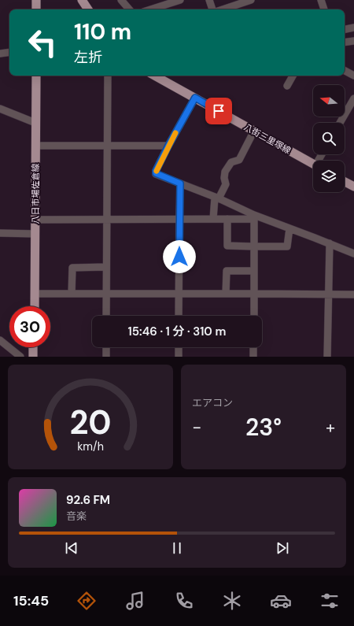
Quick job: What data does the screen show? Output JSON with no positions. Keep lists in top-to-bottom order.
{
  "streets": {
    "main road": ["八街三里塚線", "八日市場佐倉線"]
  },
  "north": "left",
  "page": {
    "turn": ["110 m", "左折"],
    "limit": "30",
    "trip": "15:46 · 1 分 · 310 m",
    "tile": "エアコン",
    "heat": ["−", "23°", "+"],
    "song": ["92.6 FM", "音楽"],
    "tabs": "15:45",
    "gauge": ["20", "km/h"]
  }
}
